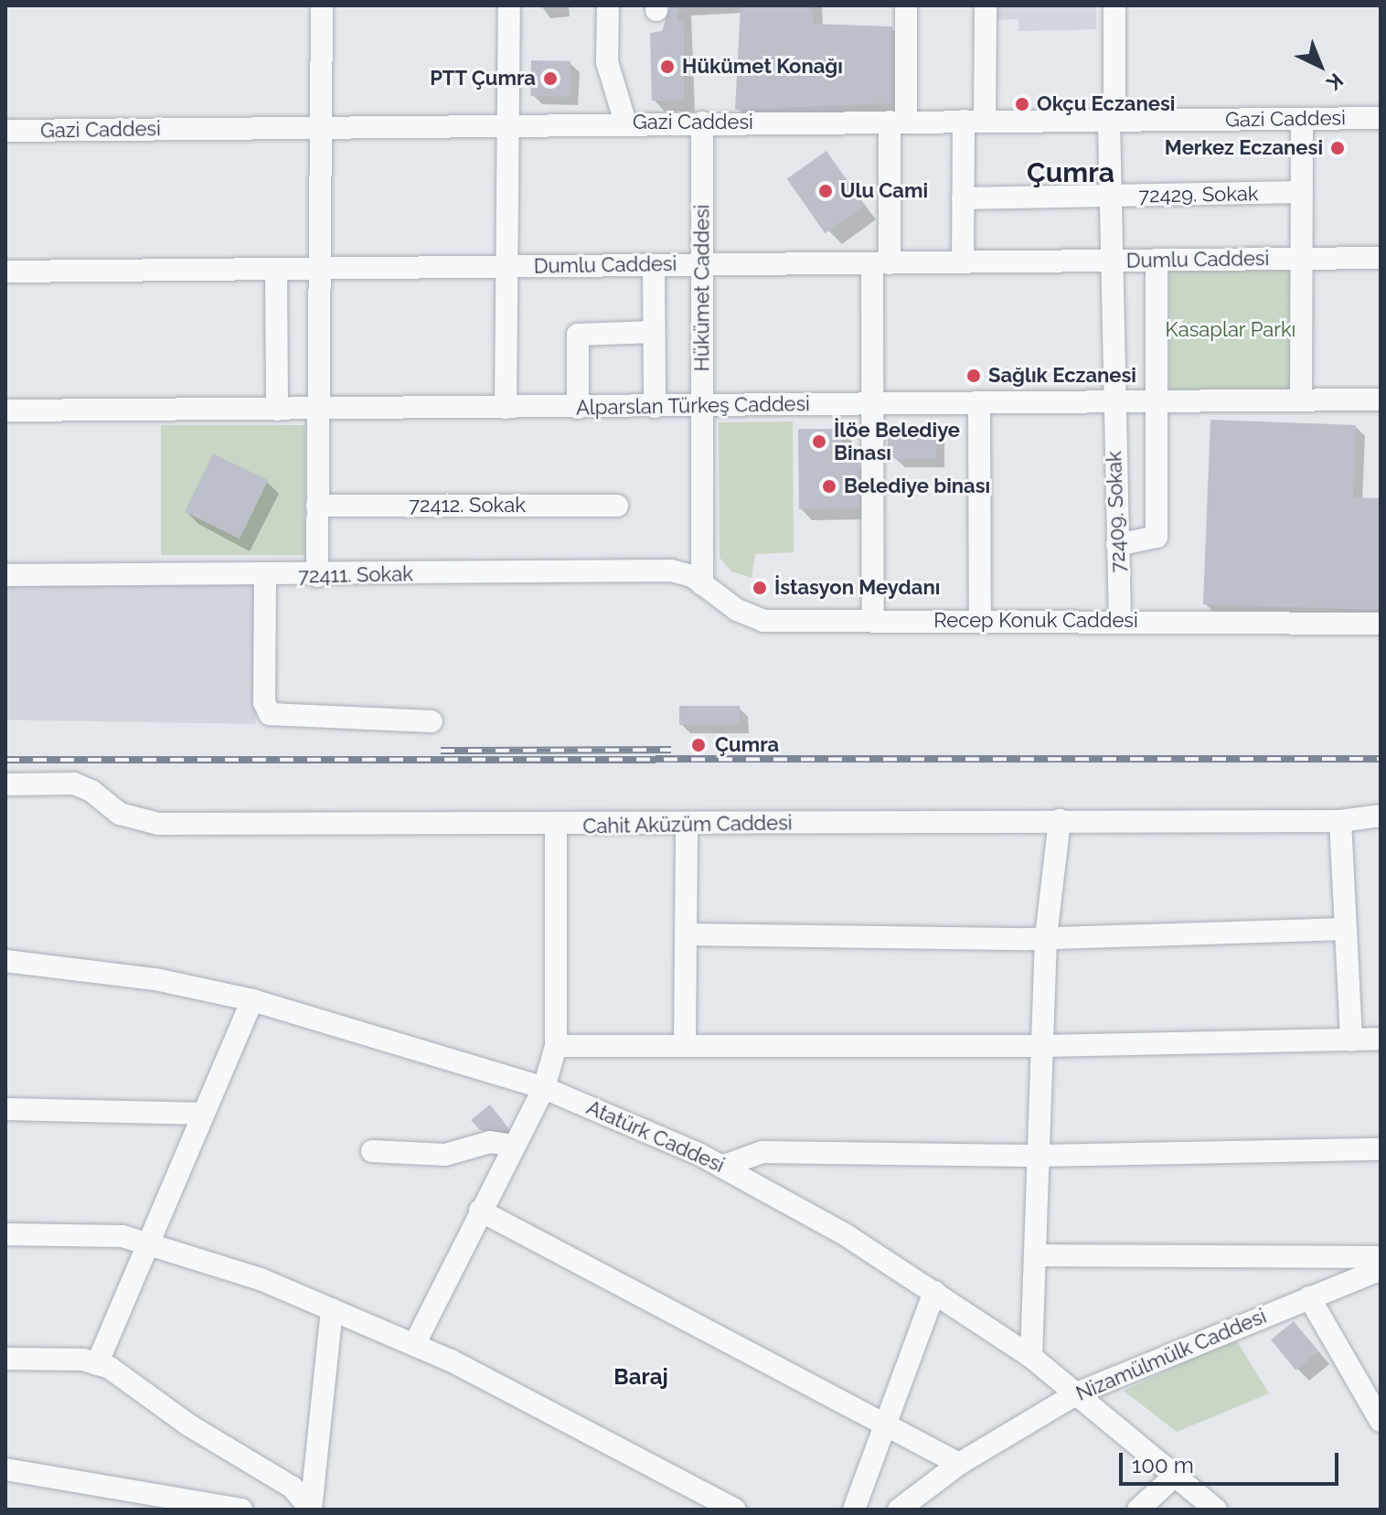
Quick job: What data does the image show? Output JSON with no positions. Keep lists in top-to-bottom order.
{
  "streets": {
    "street": [
      "Gazi Caddesi",
      "72429. Sokak",
      "Dumlu Caddesi",
      "Hükümet Caddesi",
      "Alparslan Türkeş Caddesi",
      "72412. Sokak",
      "72409. Sokak",
      "72411. Sokak",
      "Recep Konuk Caddesi",
      "Cahit Aküzüm Caddesi",
      "Atatürk Caddesi",
      "Nizamülmülk Caddesi"
    ]
  },
  "crossings": [
    ["Gazi Caddesi", "Hükümet Caddesi"],
    ["Gazi Caddesi", "72409. Sokak"],
    ["72429. Sokak", "72409. Sokak"],
    ["Dumlu Caddesi", "Hükümet Caddesi"],
    ["Dumlu Caddesi", "72409. Sokak"],
    ["Hükümet Caddesi", "Alparslan Türkeş Caddesi"],
    ["Hükümet Caddesi", "72411. Sokak"],
    ["Hükümet Caddesi", "Recep Konuk Caddesi"],
    ["Alparslan Türkeş Caddesi", "72409. Sokak"],
    ["72409. Sokak", "Recep Konuk Caddesi"],
    ["72411. Sokak", "Recep Konuk Caddesi"],
    ["Atatürk Caddesi", "Nizamülmülk Caddesi"]
  ],
  "districts": ["Çumra", "Baraj"],
  "parks": ["Kasaplar Parkı"],
  "places": [
    "Hükümet Konağı",
    "PTT Çumra",
    "Okçu Eczanesi",
    "Merkez Eczanesi",
    "Ulu Cami",
    "Sağlık Eczanesi",
    "İlöe Belediye Binası",
    "Belediye binası",
    "İstasyon Meydanı",
    "Çumra"
  ],
  "scale_bar": "100 m",
  "north": "bottom right"
}
